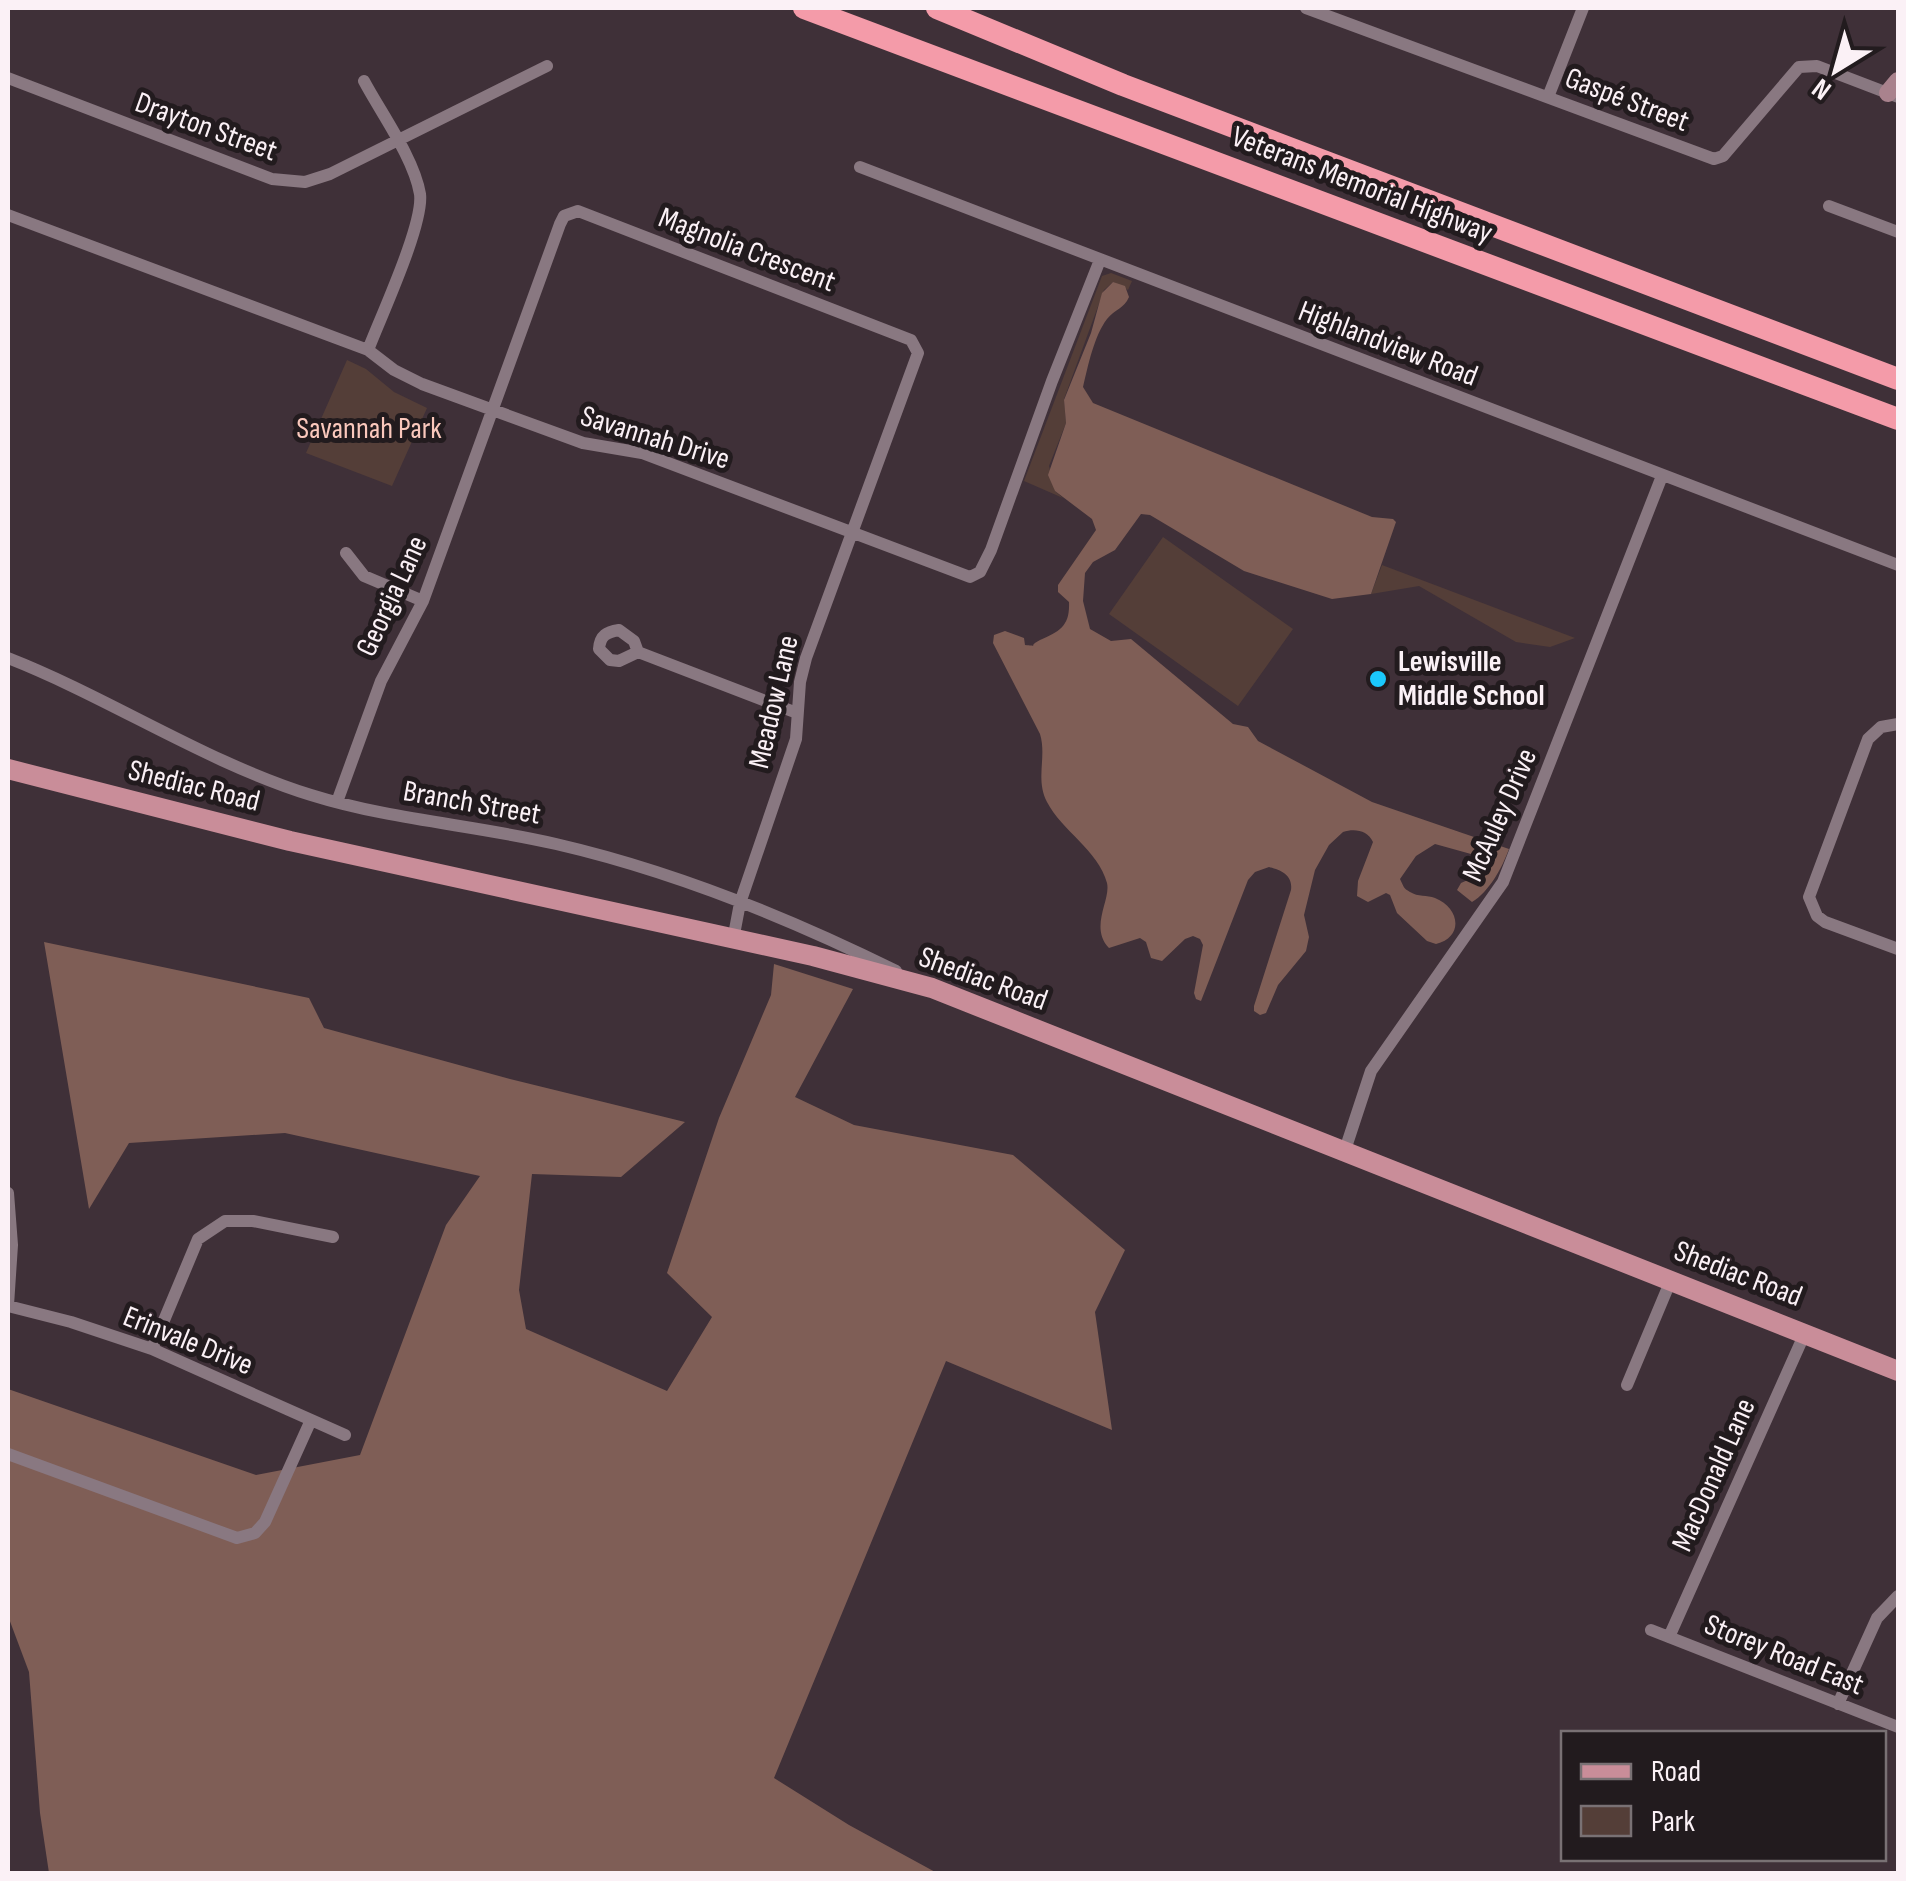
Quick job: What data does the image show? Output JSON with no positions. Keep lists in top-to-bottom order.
{
  "streets": {
    "highway": ["Veterans Memorial Highway"],
    "main road": ["Shediac Road"],
    "street": [
      "Gaspé Street",
      "Drayton Street",
      "Magnolia Crescent",
      "Highlandview Road",
      "Savannah Drive",
      "Georgia Lane",
      "Meadow Lane",
      "Branch Street",
      "McAuley Drive",
      "Erinvale Drive",
      "MacDonald Lane",
      "Storey Road East"
    ]
  },
  "crossings": [
    ["Magnolia Crescent", "Savannah Drive"],
    ["Magnolia Crescent", "Georgia Lane"],
    ["Magnolia Crescent", "Meadow Lane"],
    ["Highlandview Road", "Savannah Drive"],
    ["Highlandview Road", "McAuley Drive"],
    ["Savannah Drive", "Georgia Lane"],
    ["Savannah Drive", "Meadow Lane"],
    ["Georgia Lane", "Branch Street"],
    ["Meadow Lane", "Shediac Road"],
    ["Meadow Lane", "Branch Street"],
    ["Shediac Road", "Branch Street"],
    ["Shediac Road", "McAuley Drive"],
    ["Shediac Road", "MacDonald Lane"],
    ["MacDonald Lane", "Storey Road East"]
  ],
  "parks": ["Savannah Park"],
  "places": ["Lewisville Middle School"],
  "legend": ["Road", "Park"],
  "north": "bottom left"
}
